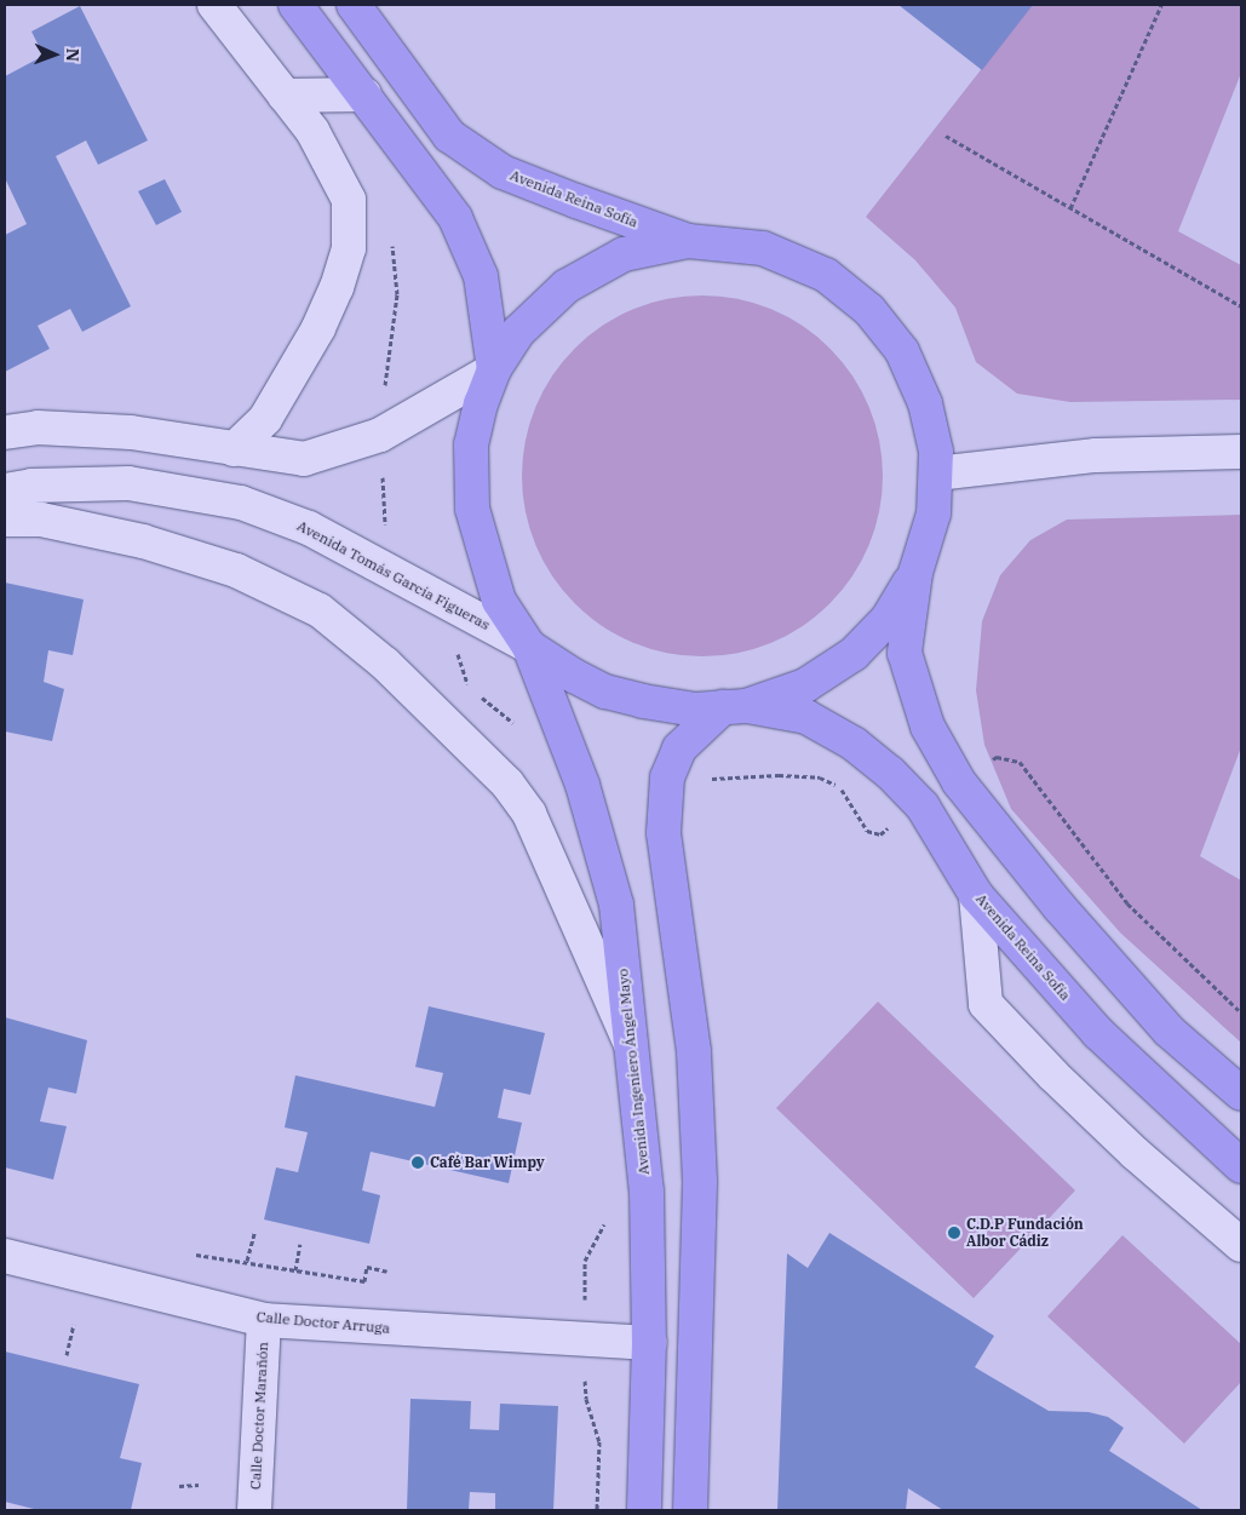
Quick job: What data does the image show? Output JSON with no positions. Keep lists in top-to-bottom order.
{
  "streets": {
    "main road": ["Avenida Reina Sofía", "Avenida Ingeniero Ángel Mayo"],
    "street": ["Avenida Tomás García Figueras", "Calle Doctor Arruga", "Calle Doctor Marañón"]
  },
  "crossings": [
    ["Avenida Reina Sofía", "Avenida Tomás García Figueras"],
    ["Avenida Reina Sofía", "Avenida Ingeniero Ángel Mayo"],
    ["Avenida Tomás García Figueras", "Avenida Ingeniero Ángel Mayo"],
    ["Avenida Ingeniero Ángel Mayo", "Calle Doctor Arruga"],
    ["Calle Doctor Arruga", "Calle Doctor Marañón"]
  ],
  "places": ["Café Bar Wimpy", "C.D.P Fundación Albor Cádiz"],
  "north": "right"
}
